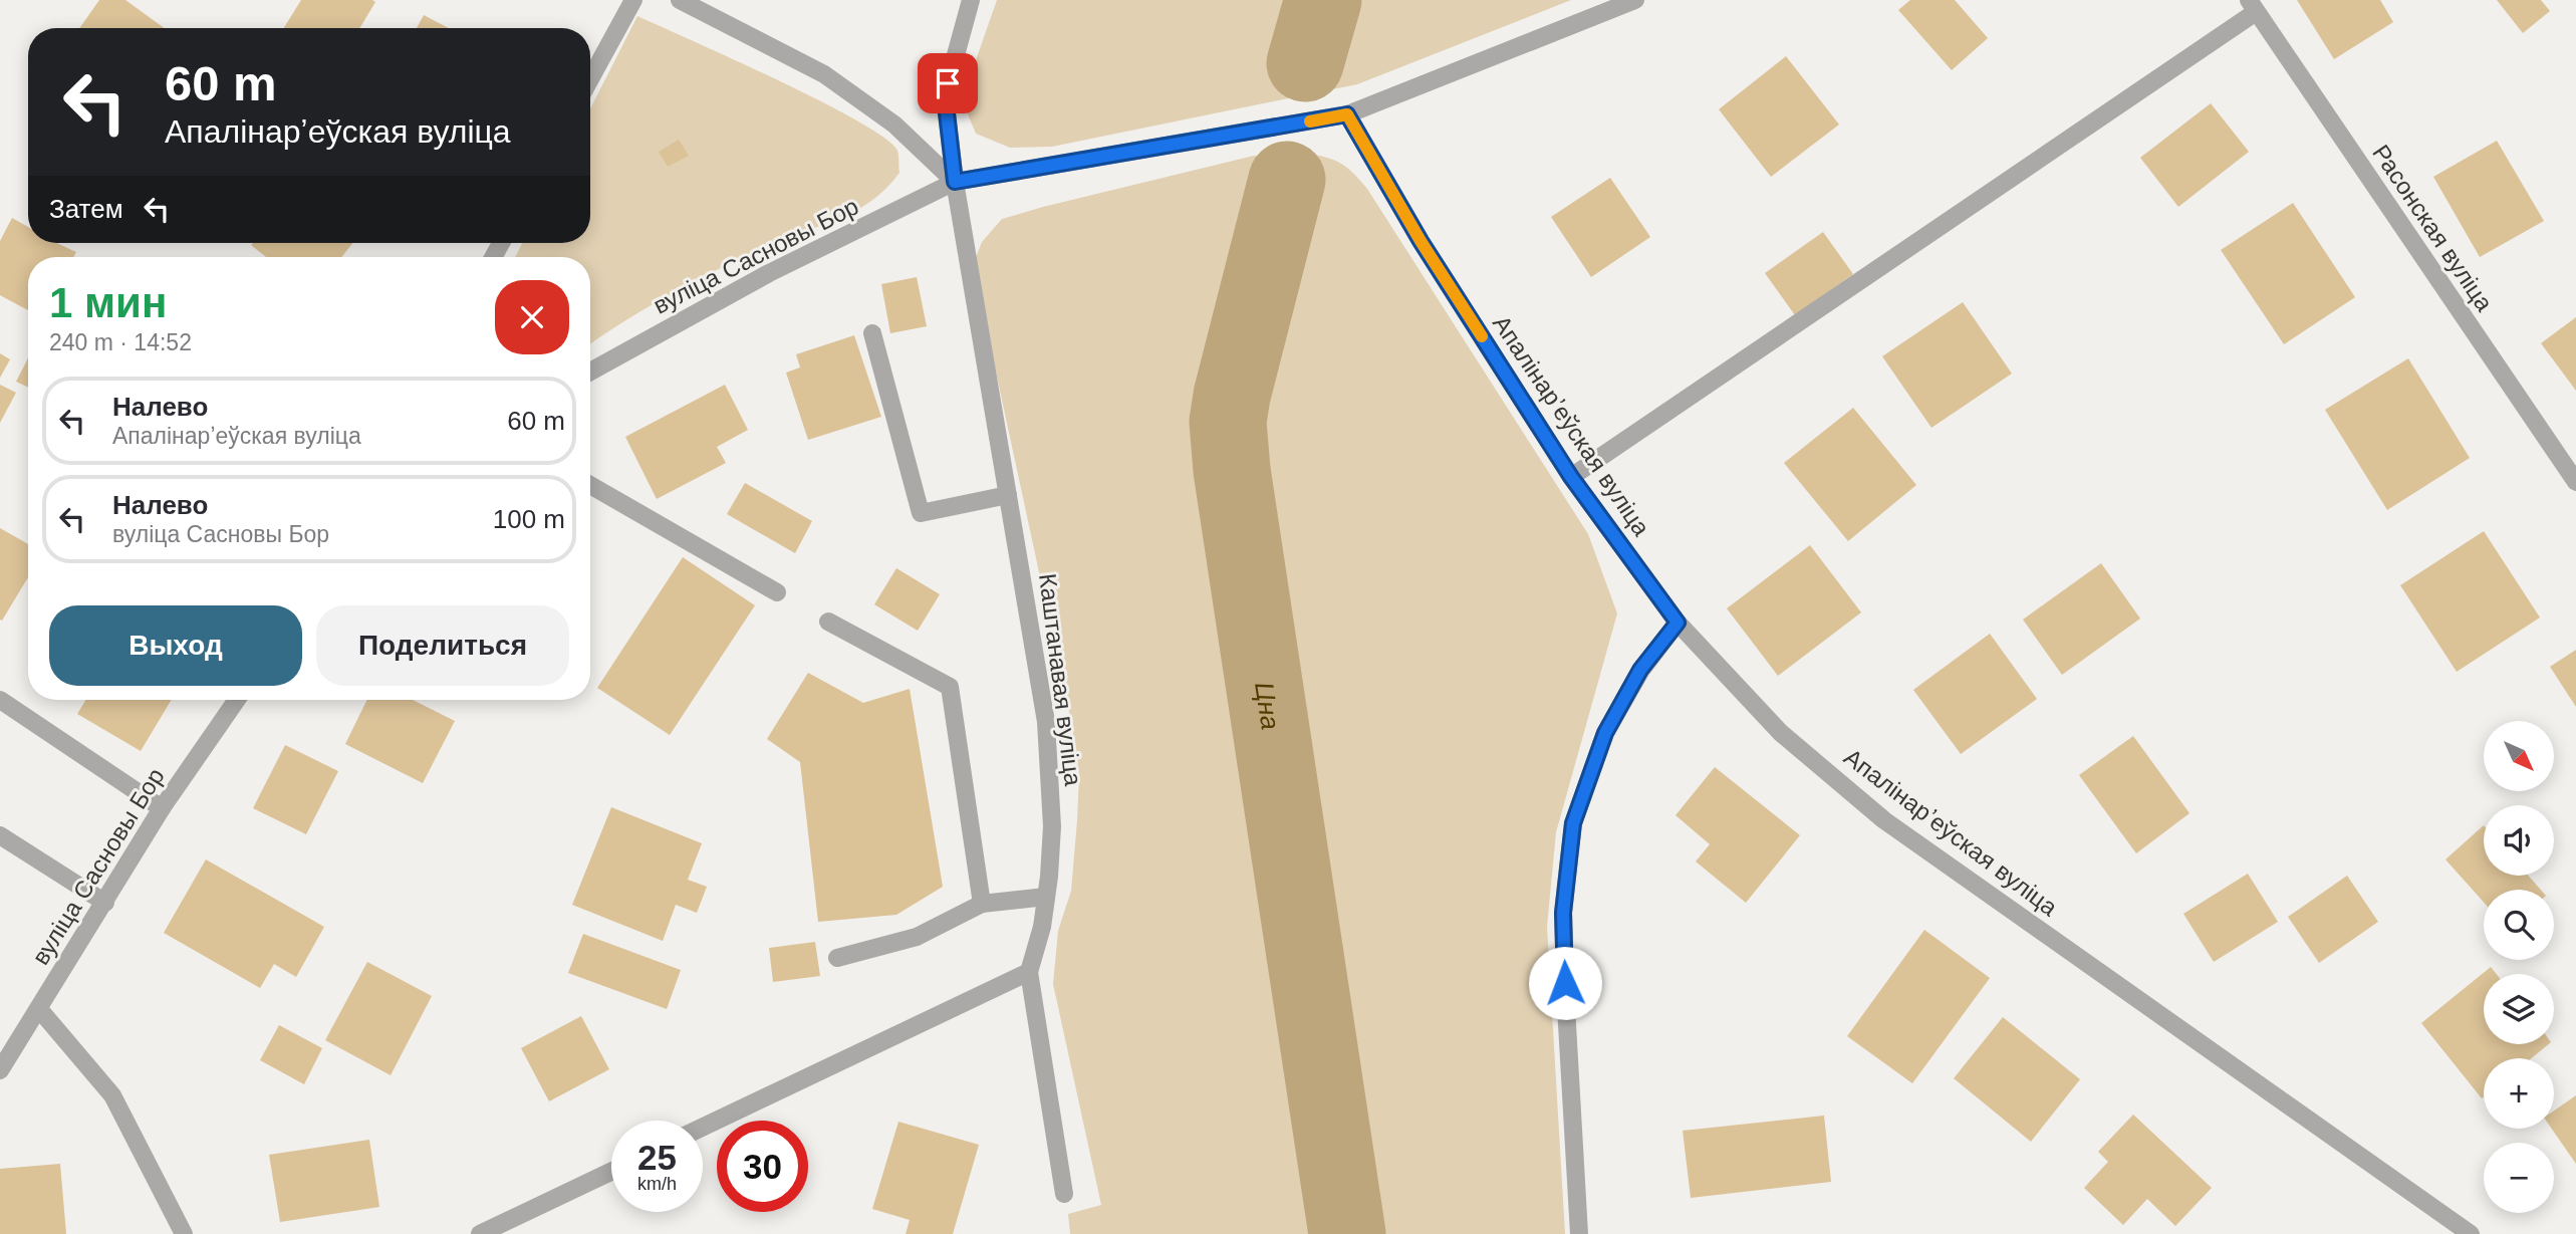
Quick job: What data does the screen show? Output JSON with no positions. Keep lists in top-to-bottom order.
{
  "streets": {
    "street": [
      "Расонская вуліца",
      "вуліца Сасновы Бор",
      "Апалінарʼеўская вуліца",
      "Каштанавая вуліца"
    ]
  },
  "crossings": [
    ["вуліца Сасновы Бор", "Апалінарʼеўская вуліца"],
    ["вуліца Сасновы Бор", "Каштанавая вуліца"]
  ],
  "water": ["Цна"],
  "north": "bottom right",
  "page": {
    "turn": ["60 m", "Апалінарʼеўская вуліца"],
    "then": "Затем",
    "heading": ["1 мин", "240 m · 14:52"],
    "list": [
      {
        "name": "Налево",
        "note": "Апалінарʼеўская вуліца",
        "value": "60 m"
      },
      {
        "name": "Налево",
        "note": "вуліца Сасновы Бор",
        "value": "100 m"
      }
    ],
    "buttons": ["Выход", "Поделиться"],
    "map_buttons": ["+", "−"],
    "speed": "25 km/h",
    "limit": "30"
  }
}
